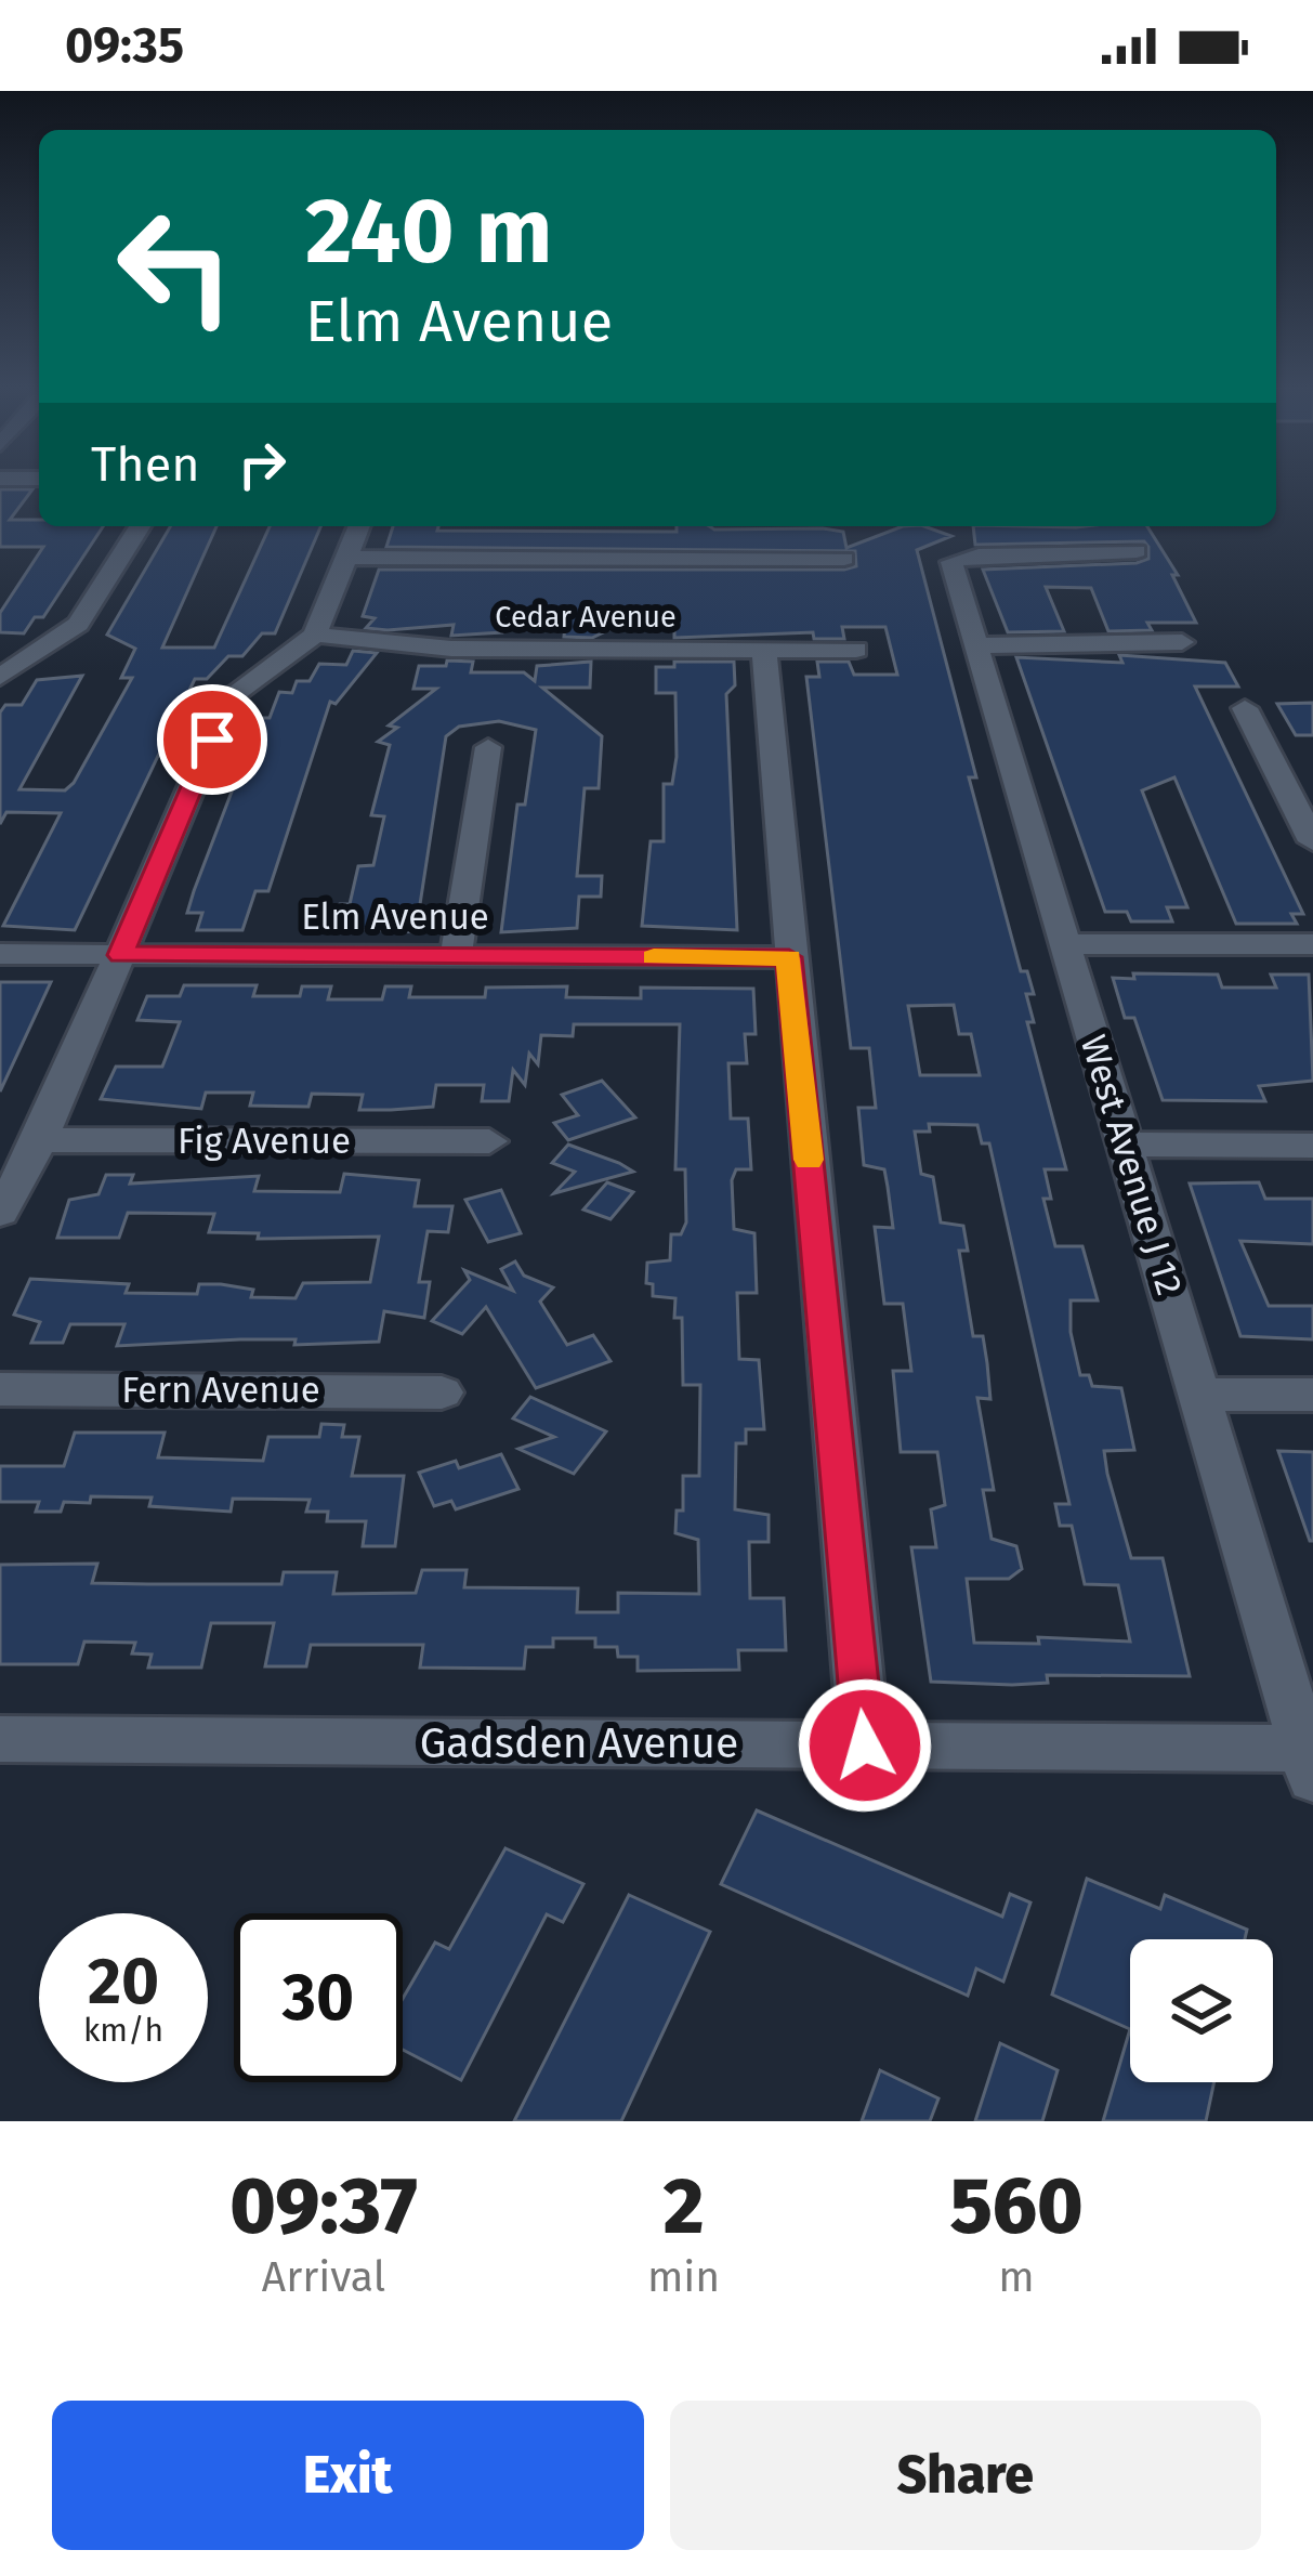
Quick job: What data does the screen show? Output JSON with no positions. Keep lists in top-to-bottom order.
{
  "streets": {
    "street": [
      "Cedar Avenue",
      "Elm Avenue",
      "Fig Avenue",
      "West Avenue J 12",
      "Fern Avenue",
      "Gadsden Avenue"
    ]
  },
  "crossings": [
    ["West Avenue J 12", "Gadsden Avenue"]
  ],
  "page": {
    "status": "09:35",
    "turn": ["240 m", "Elm Avenue"],
    "then": "Then",
    "speed": "20 km/h",
    "limit": "30",
    "eta": [
      "09:37",
      "Arrival",
      "2",
      "min",
      "560",
      "m"
    ],
    "buttons": ["Exit", "Share"]
  }
}
